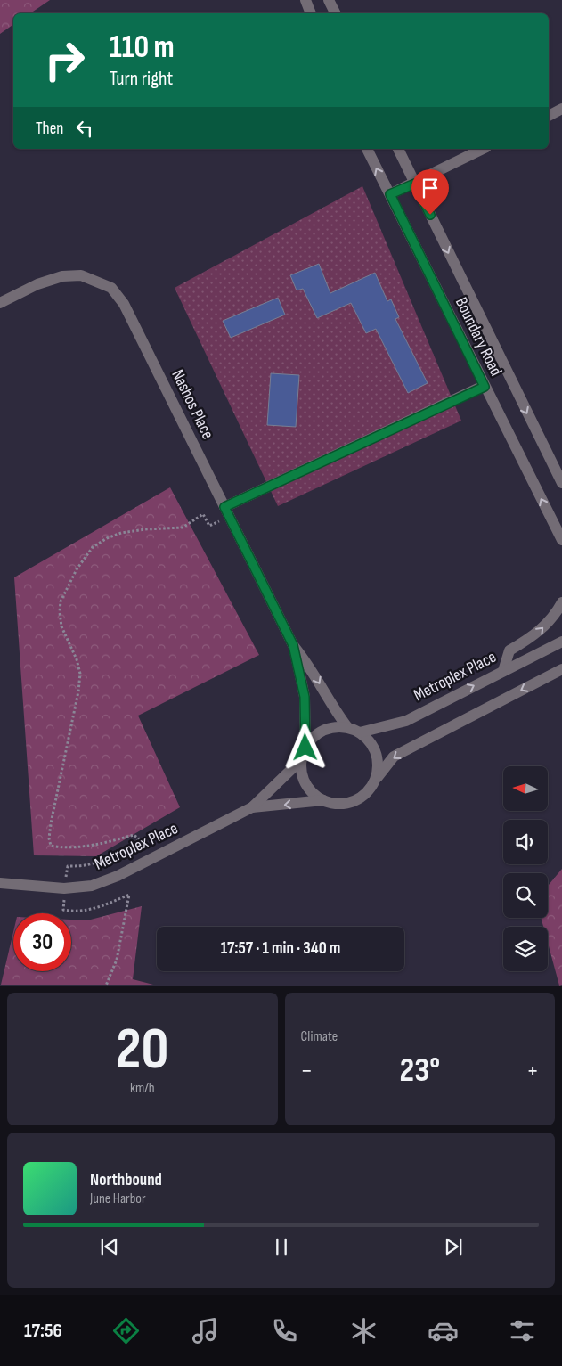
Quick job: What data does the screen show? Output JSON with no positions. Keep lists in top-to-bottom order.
{
  "streets": {
    "street": ["Boundary Road", "Nashos Place", "Metroplex Place"]
  },
  "crossings": [
    ["Nashos Place", "Metroplex Place"]
  ],
  "north": "left",
  "page": {
    "turn": ["110 m", "Turn right"],
    "then": "Then",
    "limit": "30",
    "trip": "17:57 · 1 min · 340 m",
    "tile": [
      ["20", "km/h"],
      "Climate"
    ],
    "heat": ["−", "23°", "+"],
    "song": ["Northbound", "June Harbor"],
    "tabs": "17:56"
  }
}
